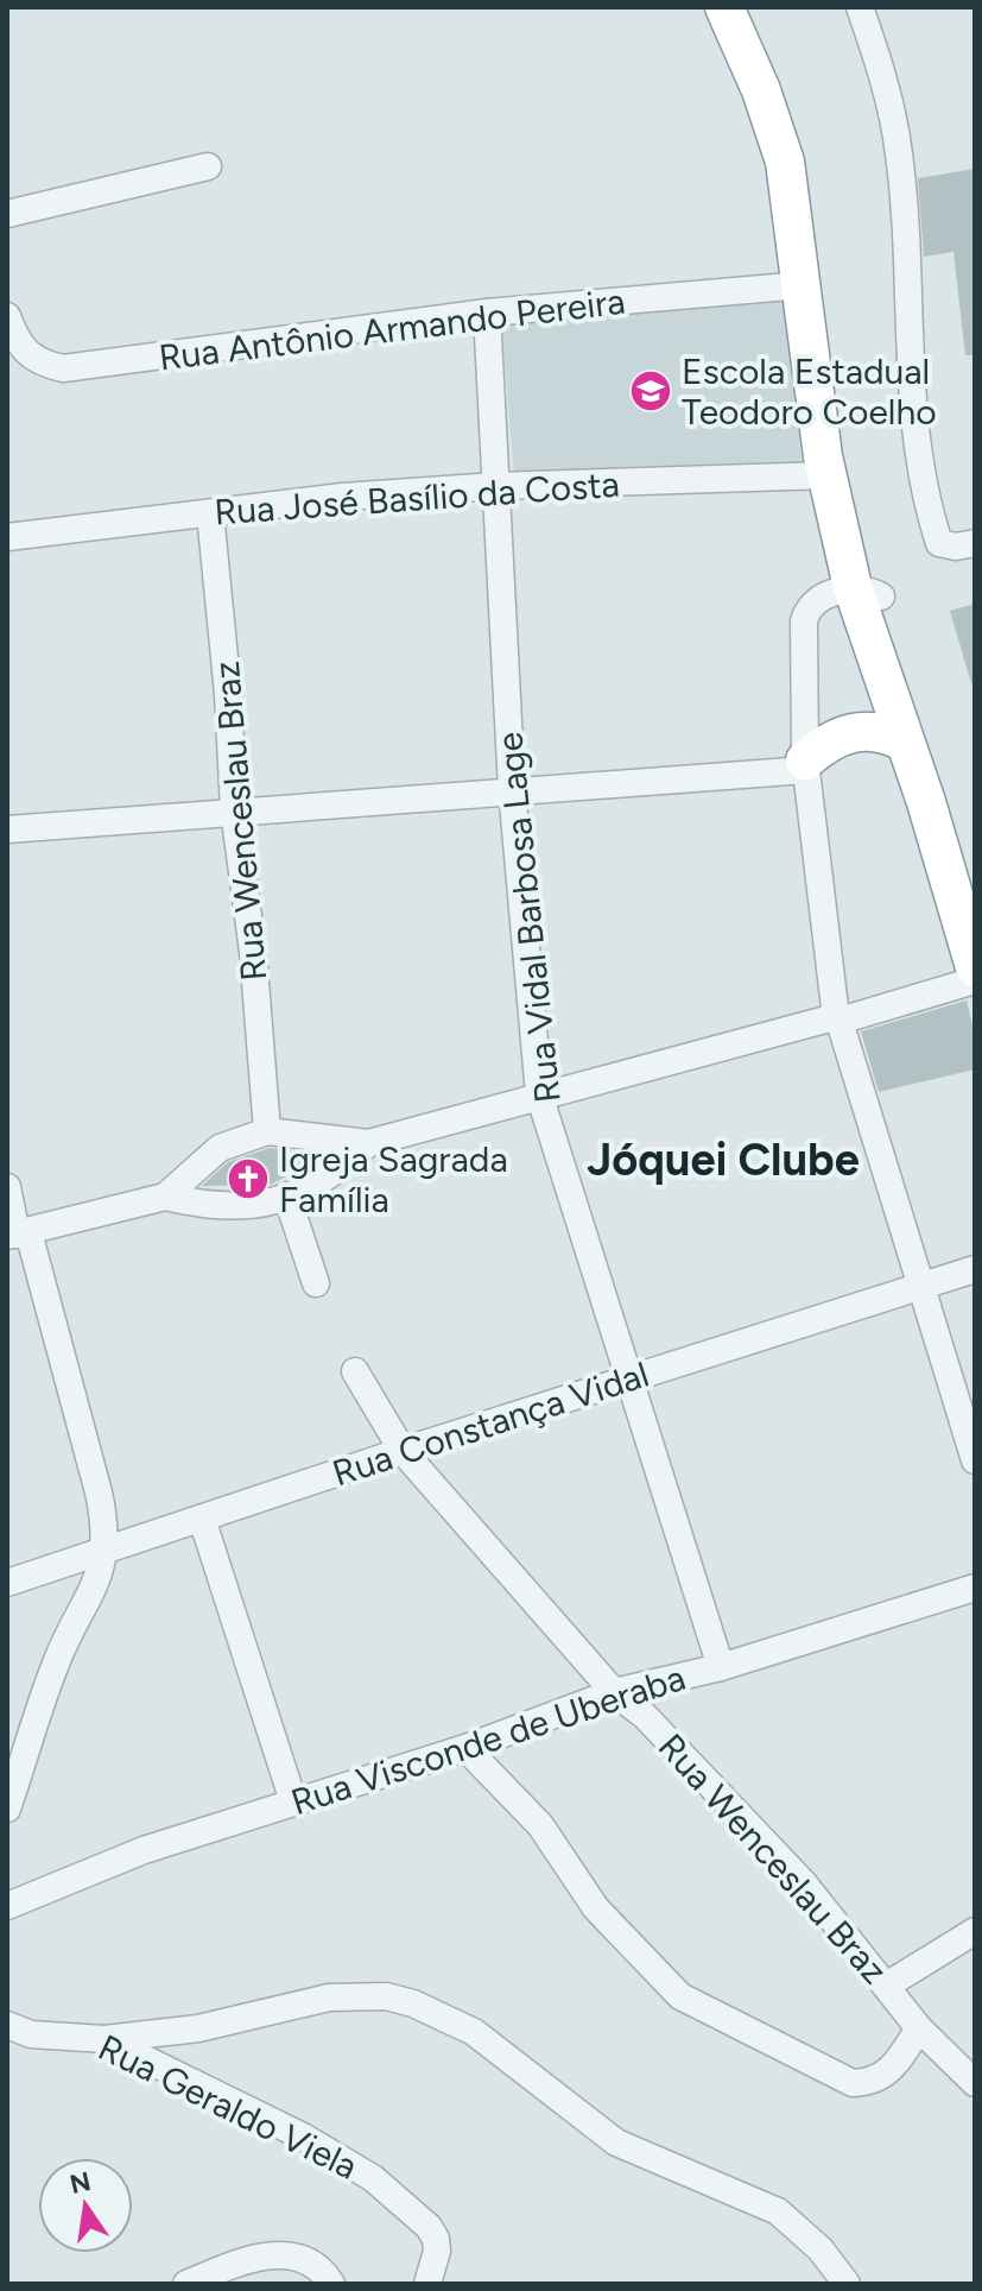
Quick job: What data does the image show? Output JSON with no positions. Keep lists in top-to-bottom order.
{
  "streets": {
    "street": [
      "Rua Antônio Armando Pereira",
      "Rua José Basílio da Costa",
      "Rua Wenceslau Braz",
      "Rua Vidal Barbosa Lage",
      "Rua Constança Vidal",
      "Rua Visconde de Uberaba",
      "Rua Geraldo Viela"
    ]
  },
  "crossings": [
    ["Rua Antônio Armando Pereira", "Rua Vidal Barbosa Lage"],
    ["Rua José Basílio da Costa", "Rua Wenceslau Braz"],
    ["Rua José Basílio da Costa", "Rua Vidal Barbosa Lage"],
    ["Rua Wenceslau Braz", "Rua Constança Vidal"],
    ["Rua Wenceslau Braz", "Rua Visconde de Uberaba"],
    ["Rua Vidal Barbosa Lage", "Rua Constança Vidal"],
    ["Rua Vidal Barbosa Lage", "Rua Visconde de Uberaba"]
  ],
  "districts": ["Jóquei Clube"],
  "places": {
    "school or university": ["Escola Estadual Teodoro Coelho"],
    "church": ["Igreja Sagrada Família"]
  },
  "north": "top"
}
